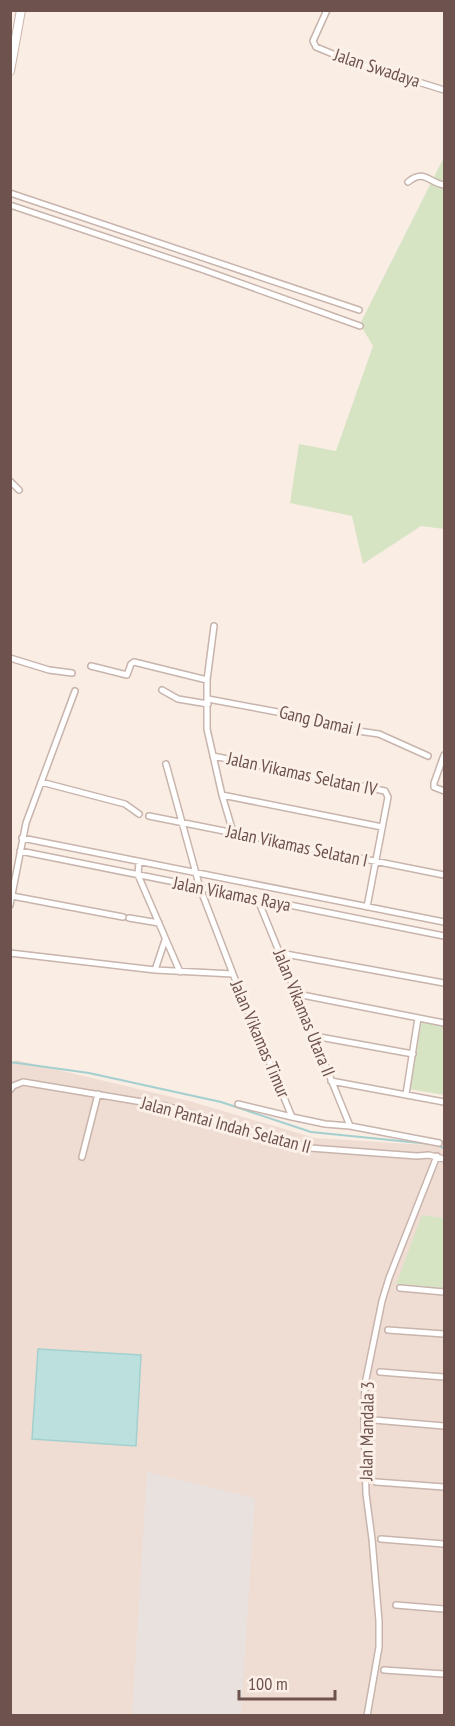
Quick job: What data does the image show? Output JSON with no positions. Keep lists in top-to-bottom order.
{
  "streets": {
    "street": [
      "Jalan Swadaya",
      "Gang Damai I",
      "Jalan Vikamas Selatan IV",
      "Jalan Vikamas Selatan I",
      "Jalan Vikamas Raya",
      "Jalan Vikamas Utara II",
      "Jalan Vikamas Timur",
      "Jalan Pantai Indah Selatan II",
      "Jalan Mandala 3"
    ]
  },
  "crossings": [
    ["Jalan Vikamas Selatan I", "Jalan Vikamas Timur"],
    ["Jalan Vikamas Raya", "Jalan Vikamas Utara II"],
    ["Jalan Vikamas Raya", "Jalan Vikamas Timur"],
    ["Jalan Vikamas Utara II", "Jalan Vikamas Timur"],
    ["Jalan Pantai Indah Selatan II", "Jalan Mandala 3"]
  ],
  "scale_bar": "100 m"
}
